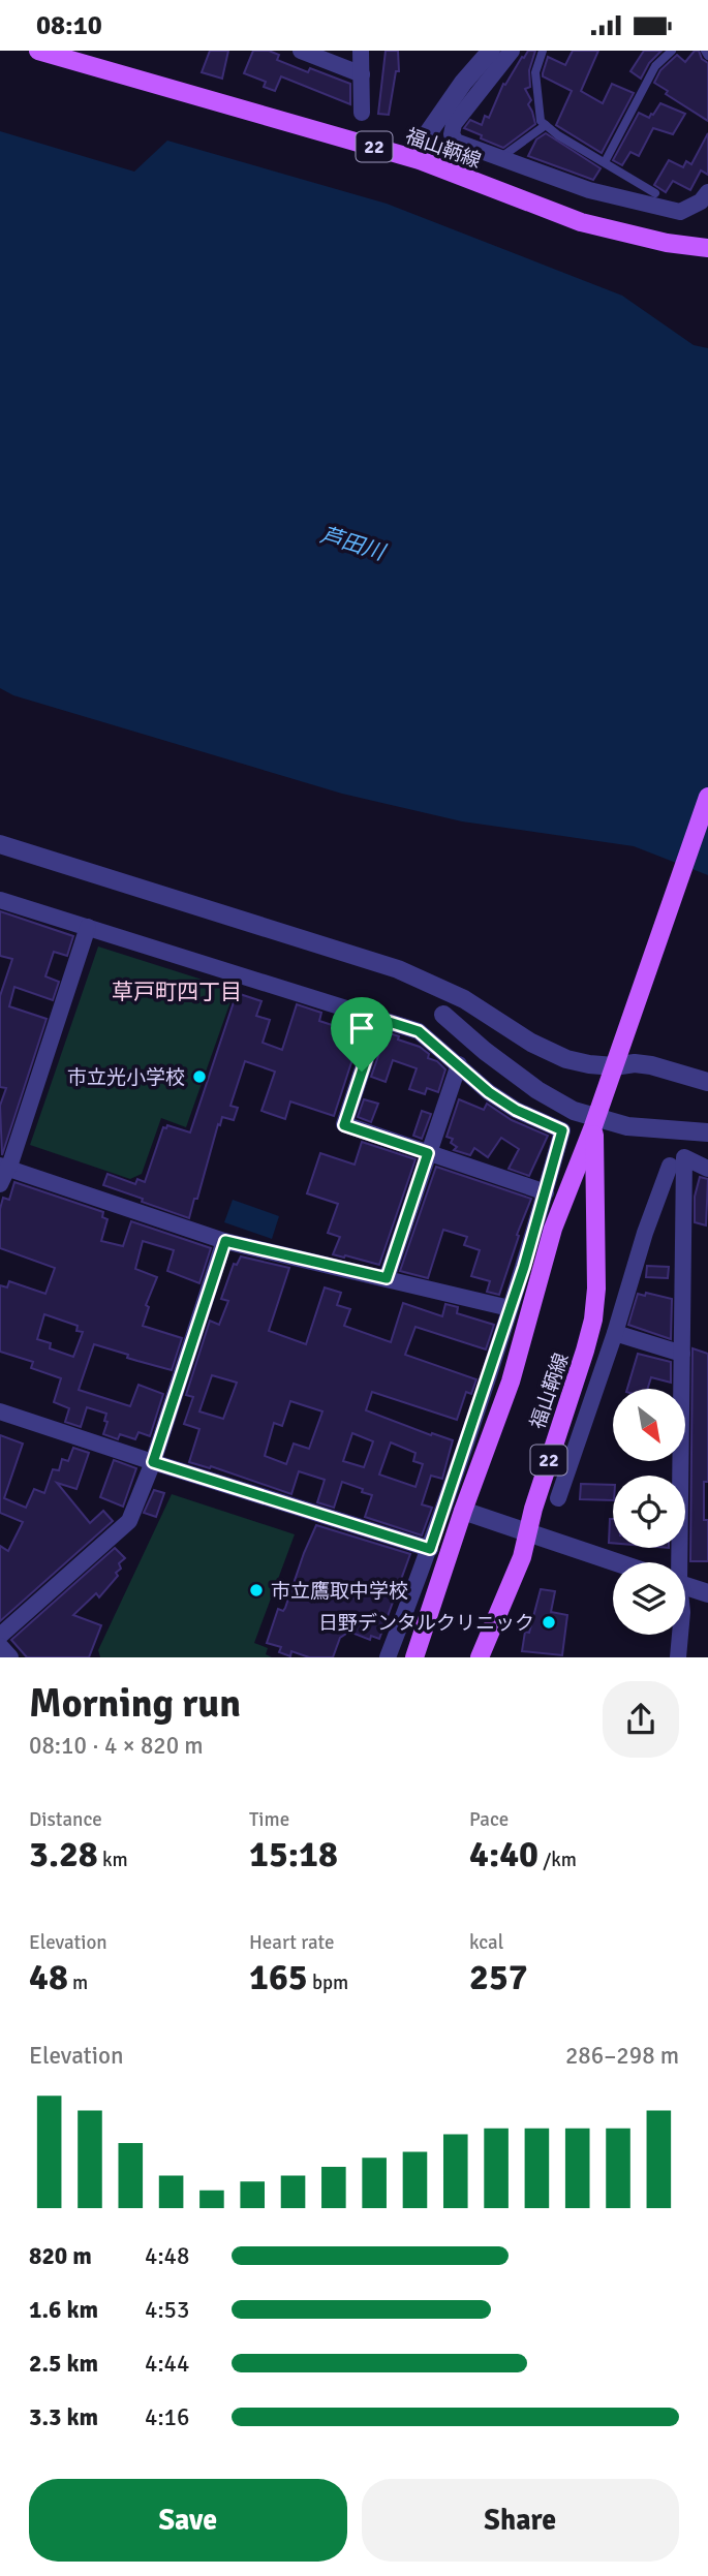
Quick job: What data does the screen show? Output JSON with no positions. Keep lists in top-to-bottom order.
{
  "streets": {
    "main road": ["22", "福山鞆線"]
  },
  "districts": ["草戸町四丁目"],
  "water": ["芦田川"],
  "places": ["市立光小学校", "市立鷹取中学校", "日野デンタルクリニック"],
  "north": "bottom right",
  "page": {
    "status": "08:10",
    "heading": ["Morning run", "08:10 · 4 × 820 m"],
    "stats": [
      ["Distance", "3.28 km"],
      ["Time", "15:18"],
      ["Pace", "4:40 /km"],
      ["Elevation", "48 m"],
      ["Heart rate", "165 bpm"],
      ["kcal", "257"]
    ],
    "chart": ["Elevation", "286–298 m"],
    "list": [
      {
        "name": "820 m",
        "note": "4:48"
      },
      {
        "name": "1.6 km",
        "note": "4:53"
      },
      {
        "name": "2.5 km",
        "note": "4:44"
      },
      {
        "name": "3.3 km",
        "note": "4:16"
      }
    ],
    "buttons": ["Save", "Share"]
  }
}
